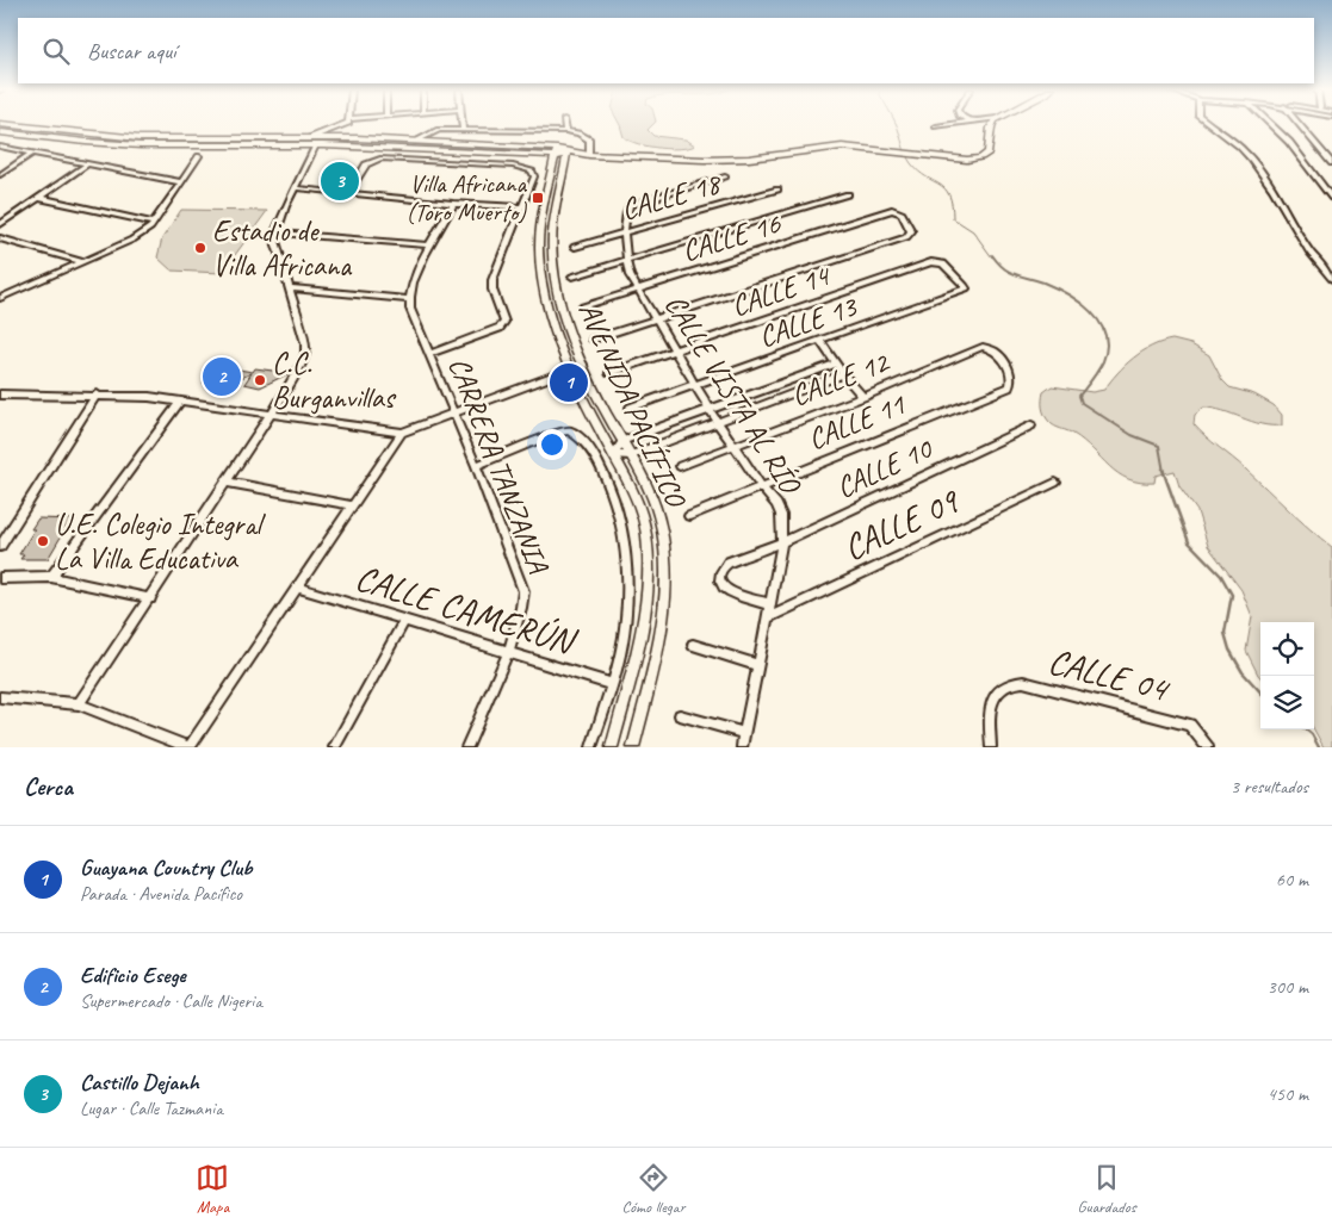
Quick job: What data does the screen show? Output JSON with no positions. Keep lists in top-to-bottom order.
{
  "streets": {
    "street": [
      "CALLE 18",
      "CALLE 16",
      "CALLE 14",
      "CALLE 13",
      "CALLE 12",
      "CALLE VISTA AL RÍO",
      "AVENIDA PACÍFICO",
      "CALLE 11",
      "CARRERA TANZANIA",
      "CALLE 10",
      "CALLE 09",
      "CALLE CAMERÚN",
      "CALLE 04"
    ]
  },
  "crossings": [
    ["CALLE 18", "CALLE VISTA AL RÍO"],
    ["CALLE 16", "CALLE VISTA AL RÍO"],
    ["CALLE 14", "CALLE 13"],
    ["CALLE 14", "CALLE VISTA AL RÍO"],
    ["CALLE 13", "CALLE VISTA AL RÍO"],
    ["CALLE 12", "CALLE VISTA AL RÍO"],
    ["CALLE 12", "CALLE 11"],
    ["CALLE VISTA AL RÍO", "CALLE 11"],
    ["CALLE VISTA AL RÍO", "CALLE 10"],
    ["CALLE VISTA AL RÍO", "CALLE 09"],
    ["CARRERA TANZANIA", "CALLE CAMERÚN"]
  ],
  "places": {
    "transit": ["Villa Africana (Toro Muerto)"],
    "other": ["Estadio de Villa Africana", "C.C. Burganvillas", "U.E. Colegio Integral La Villa Educativa"]
  },
  "page": {
    "search": "Buscar aquí",
    "pins": ["3", "2", "1"],
    "heading": ["Cerca", "3 resultados"],
    "list": [
      {
        "mark": "1",
        "name": "Guayana Country Club",
        "note": "Parada · Avenida Pacífico",
        "value": "60 m"
      },
      {
        "mark": "2",
        "name": "Edificio Esege",
        "note": "Supermercado · Calle Nigeria",
        "value": "300 m"
      },
      {
        "mark": "3",
        "name": "Castillo Dejanh",
        "note": "Lugar · Calle Tazmania",
        "value": "450 m"
      }
    ],
    "nav": ["Mapa", "Cómo llegar", "Guardados"]
  }
}
